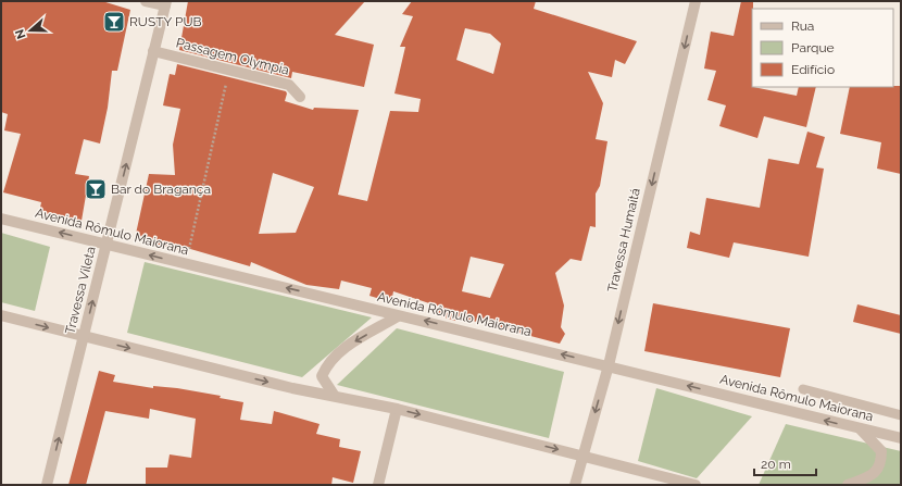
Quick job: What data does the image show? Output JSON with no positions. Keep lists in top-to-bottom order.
{
  "streets": {
    "street": [
      "Passagem Olympia",
      "Avenida Rômulo Maiorana",
      "Travessa Humaitá",
      "Travessa Vileta"
    ]
  },
  "crossings": [
    ["Passagem Olympia", "Travessa Vileta"],
    ["Avenida Rômulo Maiorana", "Travessa Humaitá"],
    ["Avenida Rômulo Maiorana", "Travessa Vileta"]
  ],
  "one_way": ["Travessa Humaitá", "Travessa Vileta"],
  "places": {
    "bar": ["RUSTY PUB", "Bar do Bragança"]
  },
  "legend": ["Rua", "Parque", "Edifício"],
  "scale_bar": "20 m",
  "north": "left"
}
